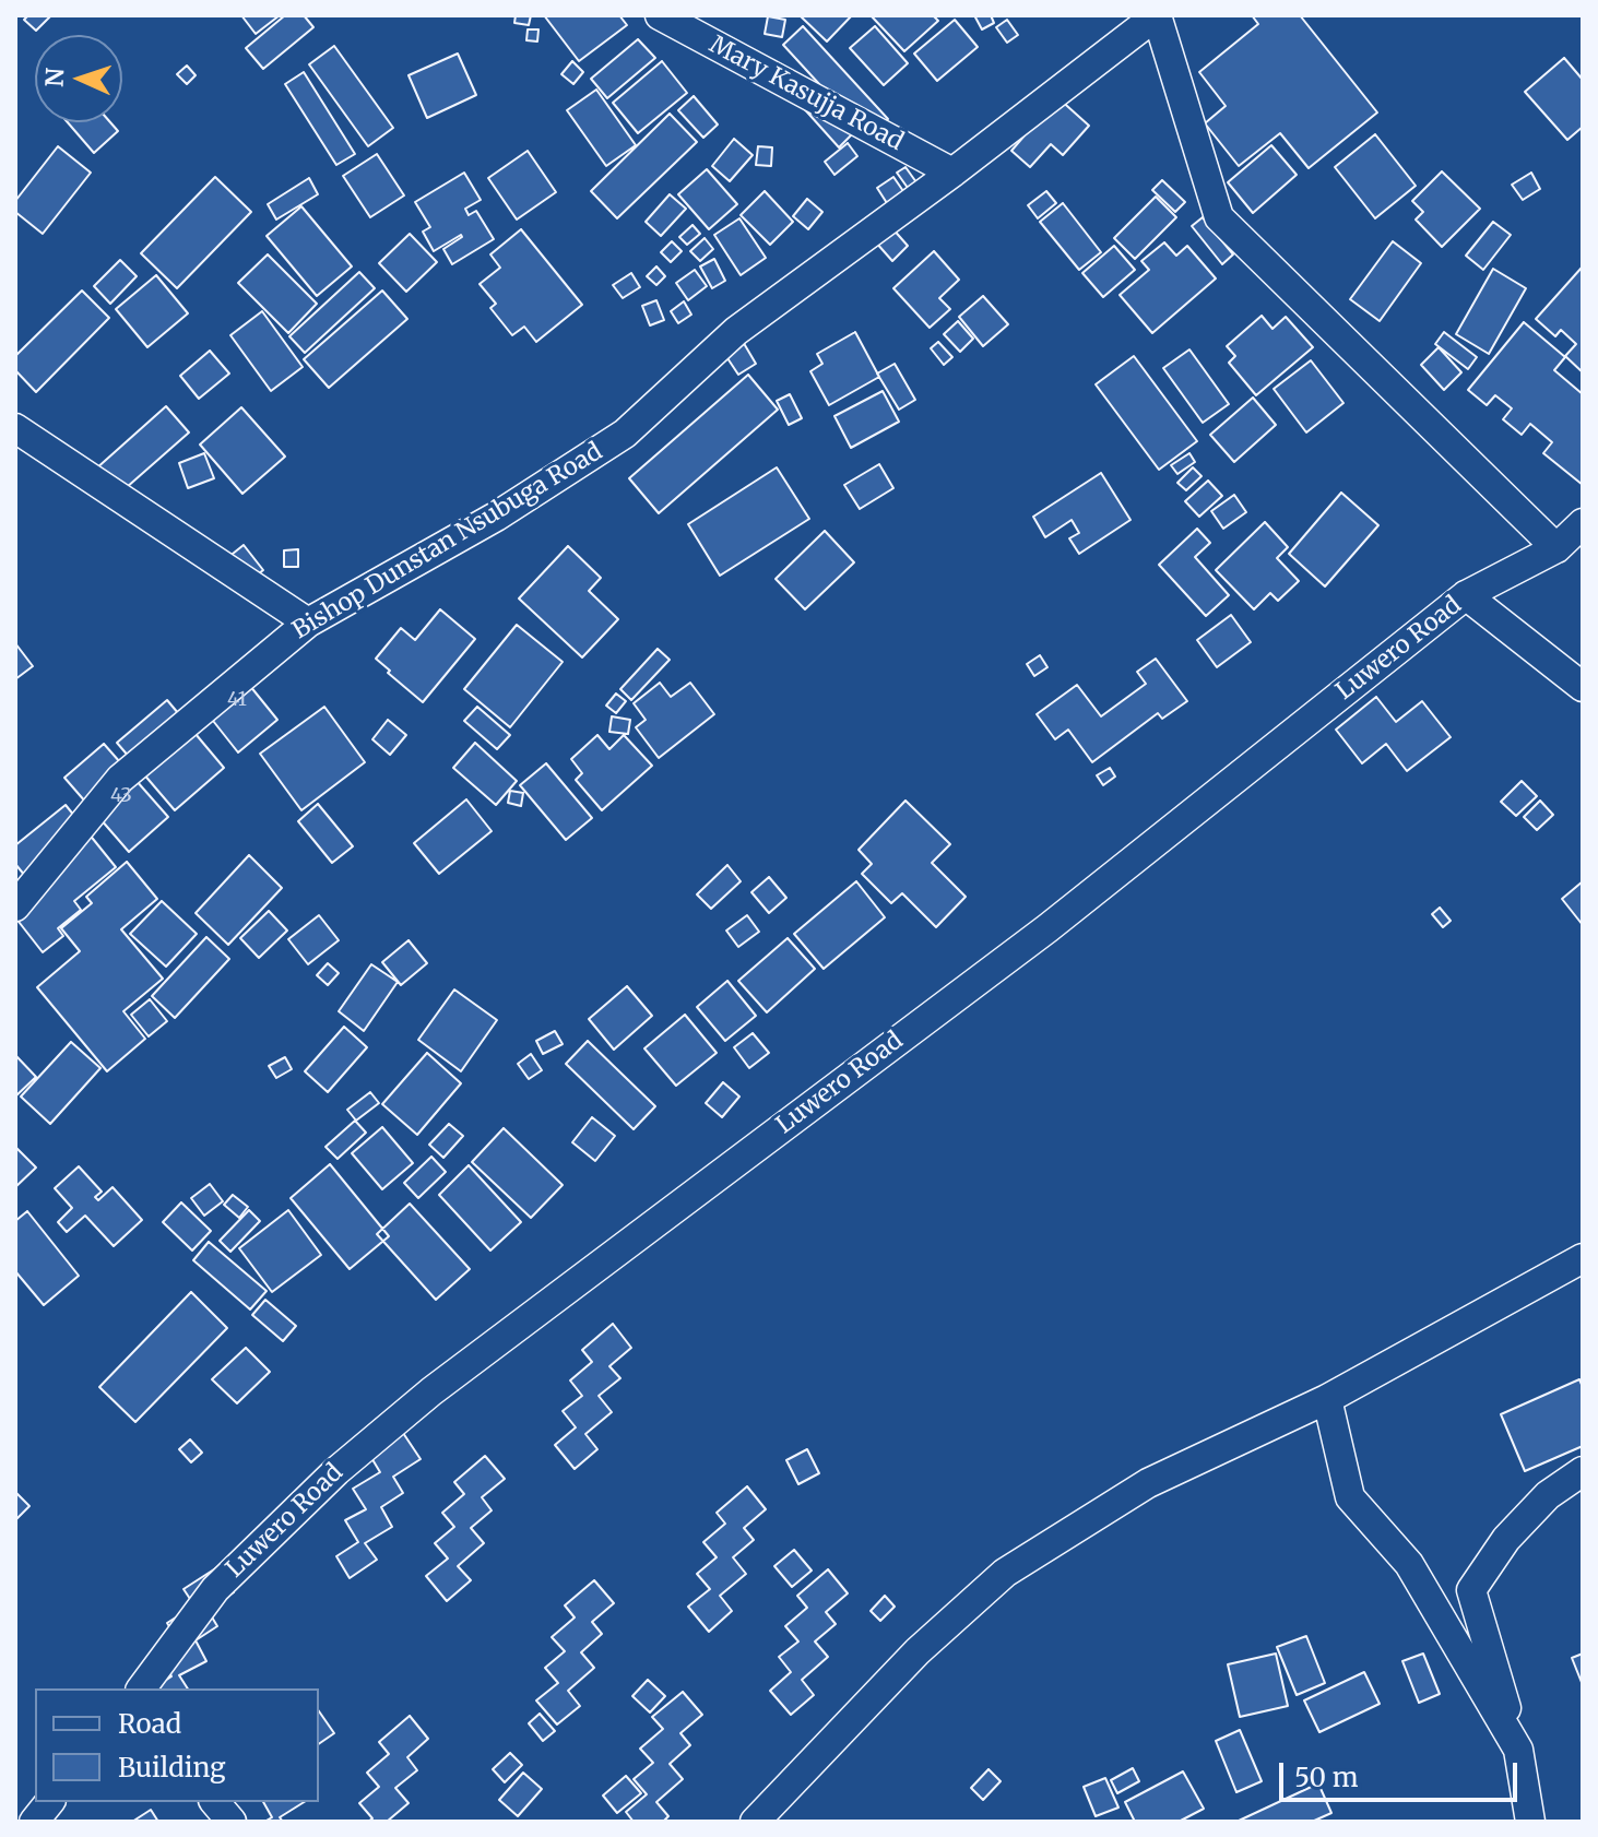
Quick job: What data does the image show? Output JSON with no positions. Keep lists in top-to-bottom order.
{
  "streets": {
    "street": ["Mary Kasujja Road", "Bishop Dunstan Nsubuga Road", "Luwero Road"]
  },
  "crossings": [
    ["Mary Kasujja Road", "Bishop Dunstan Nsubuga Road"]
  ],
  "house_numbers": ["41", "43"],
  "legend": ["Road", "Building"],
  "scale_bar": "50 m",
  "north": "left"
}
